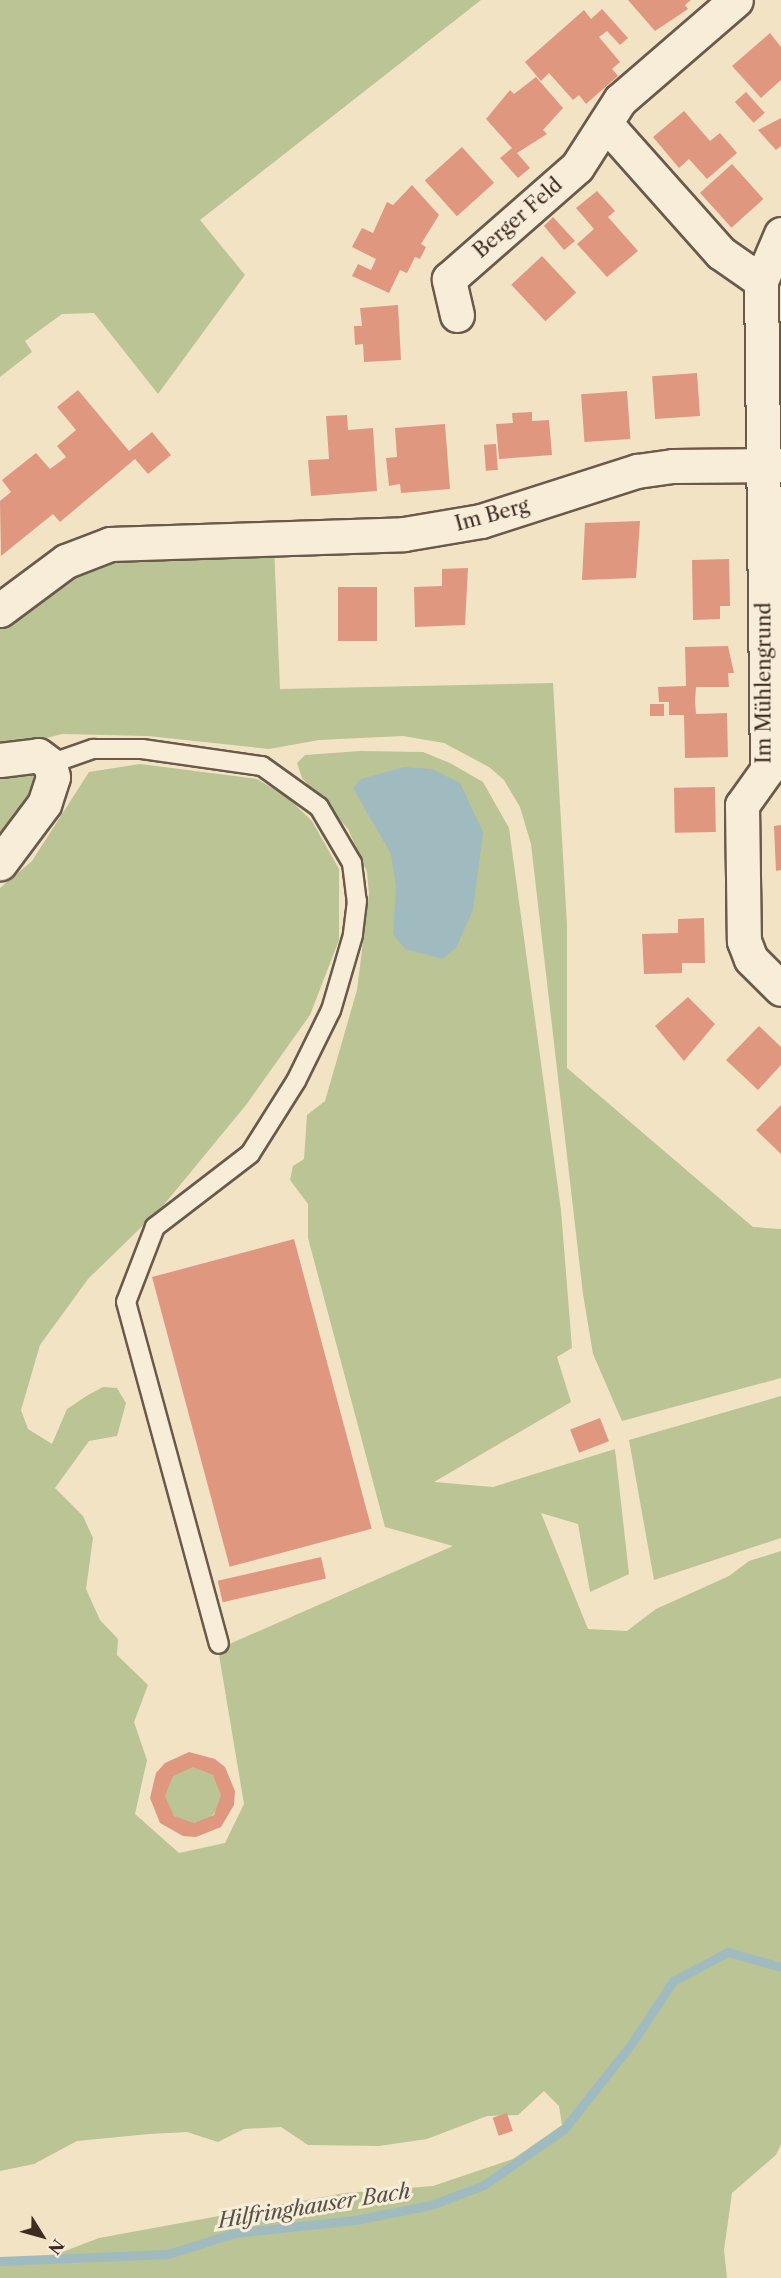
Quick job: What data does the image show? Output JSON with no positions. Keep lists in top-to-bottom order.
{
  "streets": {
    "street": ["Berger Feld", "Im Berg", "Im Mühlengrund"]
  },
  "crossings": [
    ["Im Berg", "Im Mühlengrund"]
  ],
  "water": ["Hilfringhauser Bach"],
  "north": "bottom right"
}
